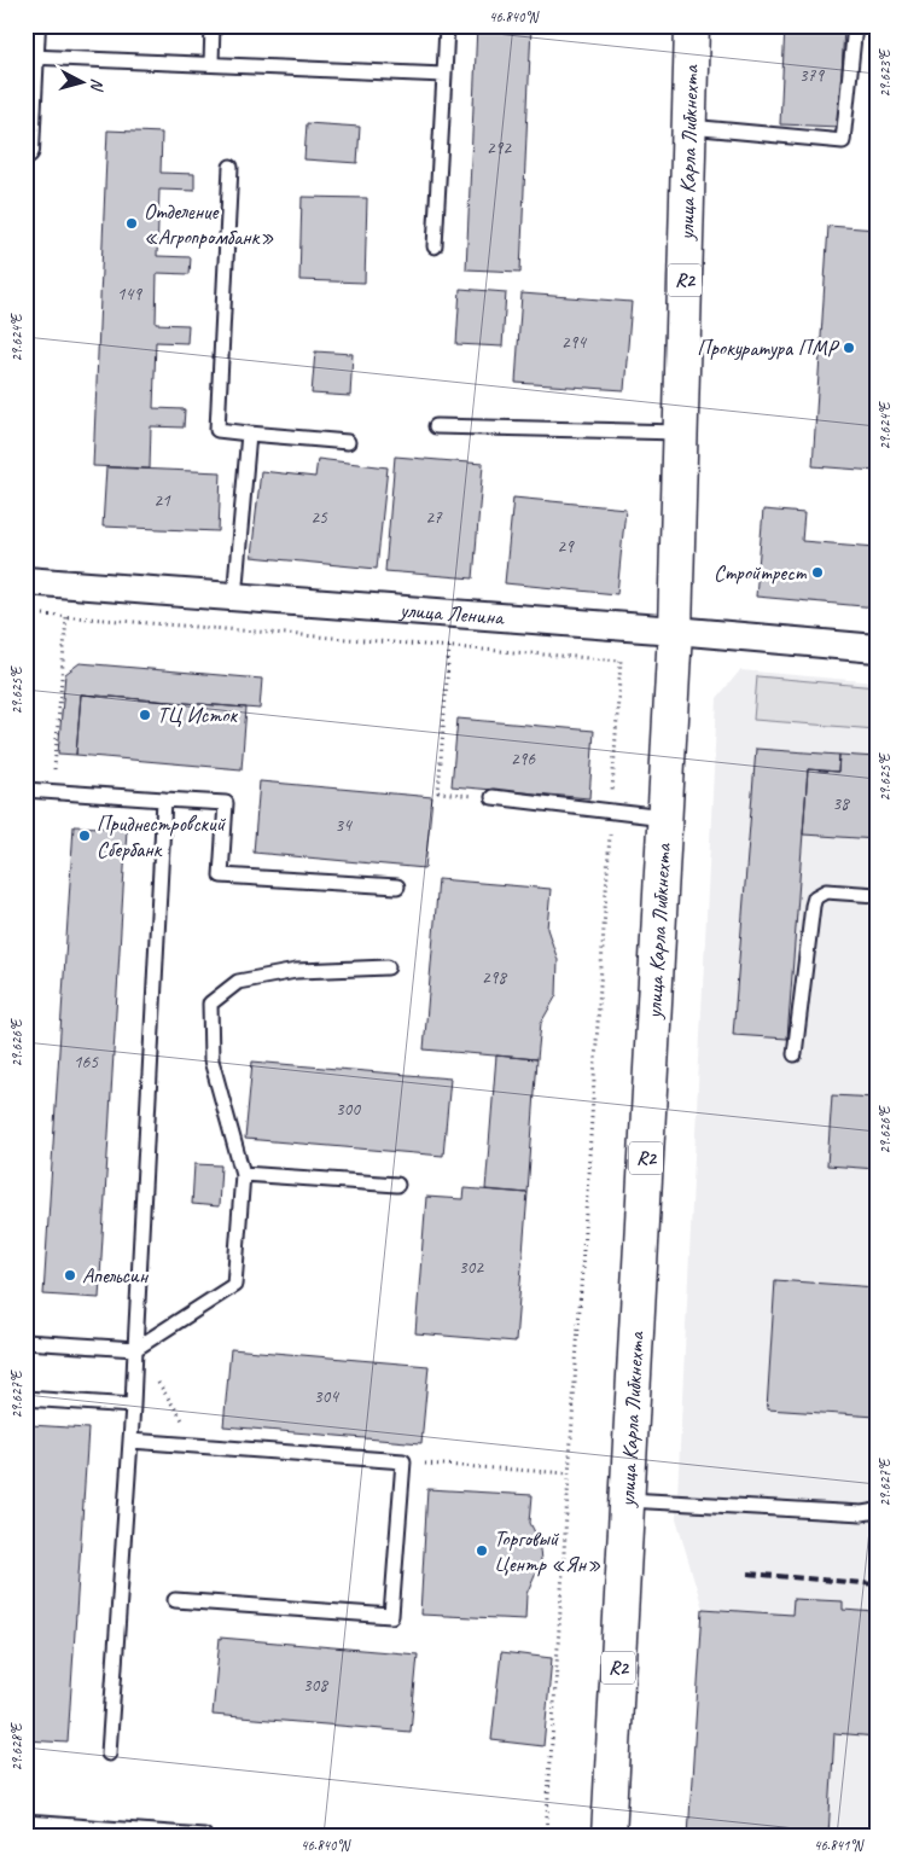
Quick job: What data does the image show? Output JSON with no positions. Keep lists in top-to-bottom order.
{
  "streets": {
    "main road": ["улица Карла Либкнехта", "R2"],
    "street": ["улица Ленина"]
  },
  "crossings": [
    ["улица Карла Либкнехта", "улица Ленина"]
  ],
  "places": [
    "Отделение «Агропромбанк»",
    "Прокуратура ПМР",
    "Стройтрест",
    "ТЦ Исток",
    "Приднестровский Сбербанк",
    "Апельсин",
    "Торговый Центр «Ян»"
  ],
  "house_numbers": [
    "379",
    "292",
    "149",
    "294",
    "21",
    "25",
    "27",
    "29",
    "296",
    "38",
    "34",
    "298",
    "165",
    "300",
    "302",
    "304",
    "308"
  ],
  "north": "right",
  "coordinates": [
    "46.840°N",
    "29.623°E",
    "29.624°E",
    "29.625°E",
    "29.626°E",
    "29.627°E",
    "29.628°E",
    "46.841°N"
  ]
}
